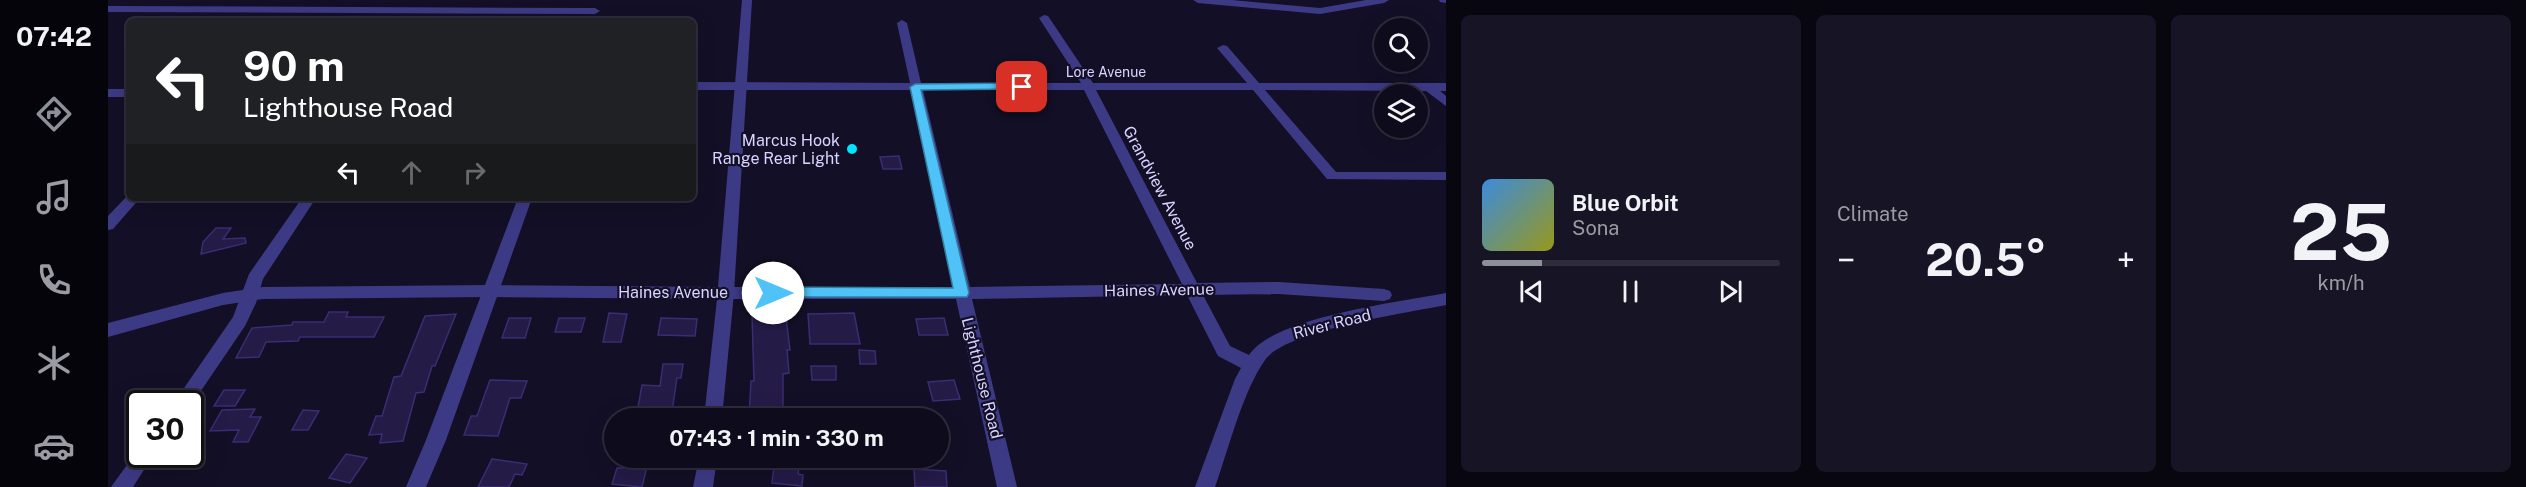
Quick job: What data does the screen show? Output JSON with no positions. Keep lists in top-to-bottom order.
{
  "streets": {
    "street": [
      "Lore Avenue",
      "Grandview Avenue",
      "Haines Avenue",
      "River Road",
      "Lighthouse Road"
    ]
  },
  "crossings": [
    ["Lore Avenue", "Grandview Avenue"],
    ["Lore Avenue", "Lighthouse Road"],
    ["Grandview Avenue", "Haines Avenue"],
    ["Grandview Avenue", "River Road"],
    ["Haines Avenue", "Lighthouse Road"]
  ],
  "places": ["Marcus Hook Range Rear Light"],
  "page": {
    "tabs": "07:42",
    "tile": [
      "Climate",
      ["25", "km/h"]
    ],
    "turn": ["90 m", "Lighthouse Road"],
    "song": ["Blue Orbit", "Sona"],
    "heat": ["−", "20.5°", "+"],
    "limit": "30",
    "trip": "07:43 · 1 min · 330 m"
  }
}
